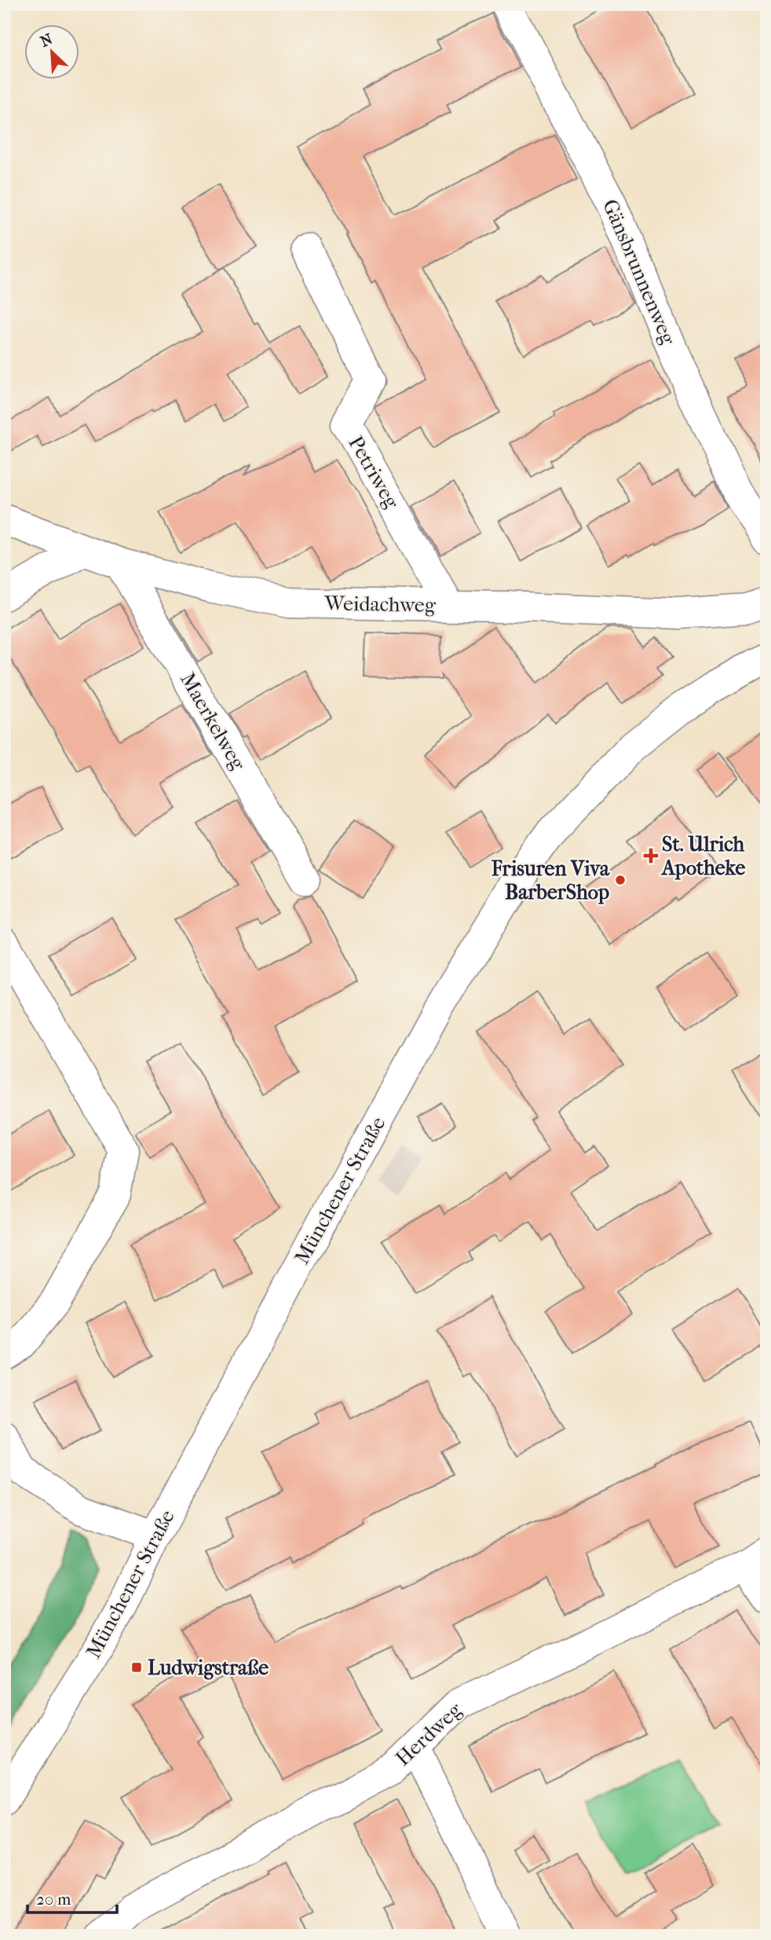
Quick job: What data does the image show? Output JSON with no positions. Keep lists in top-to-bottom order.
{
  "streets": {
    "street": [
      "Gänsbrunnenweg",
      "Petriweg",
      "Weidachweg",
      "Maerkelweg",
      "Münchener Straße",
      "Herdweg"
    ]
  },
  "crossings": [
    ["Petriweg", "Weidachweg"],
    ["Weidachweg", "Maerkelweg"]
  ],
  "places": {
    "health": ["St. Ulrich Apotheke"],
    "other": ["Frisuren Viva BarberShop"],
    "transit": ["Ludwigstraße"]
  },
  "scale_bar": "20 m",
  "north": "top left"
}
